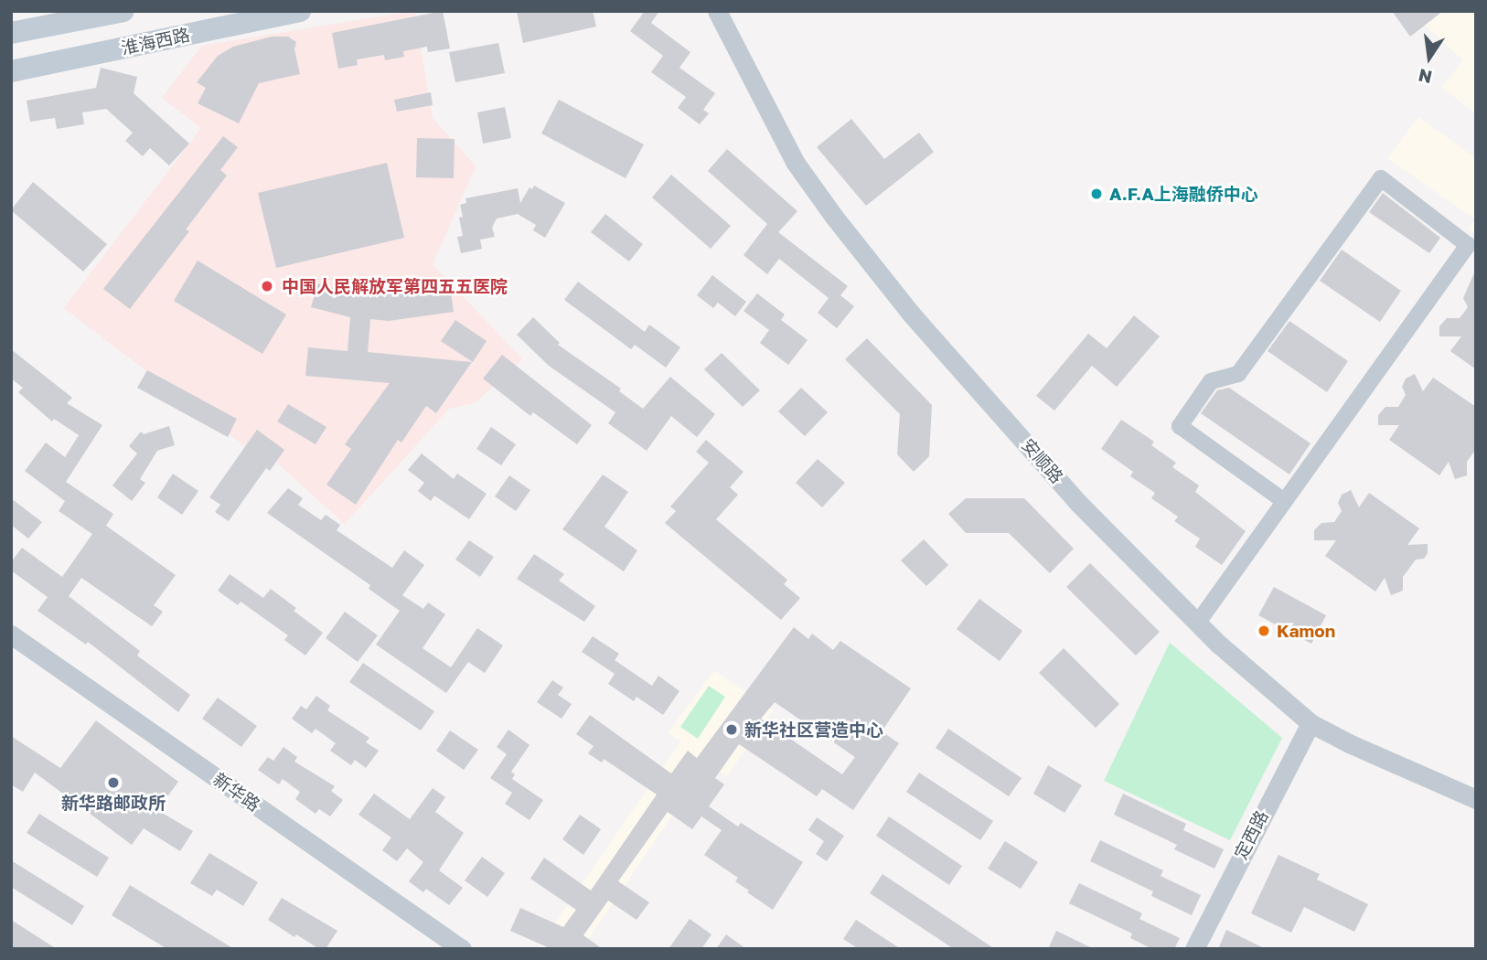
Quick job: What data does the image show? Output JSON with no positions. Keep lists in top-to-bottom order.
{
  "streets": {
    "main road": ["淮海西路"],
    "street": ["安顺路", "新华路", "定西路"]
  },
  "crossings": [
    ["安顺路", "定西路"]
  ],
  "places": [
    "A.F.A上海融侨中心",
    "中国人民解放军第四五五医院",
    "Kamon",
    "新华社区营造中心",
    "新华路邮政所"
  ],
  "north": "bottom"
}
